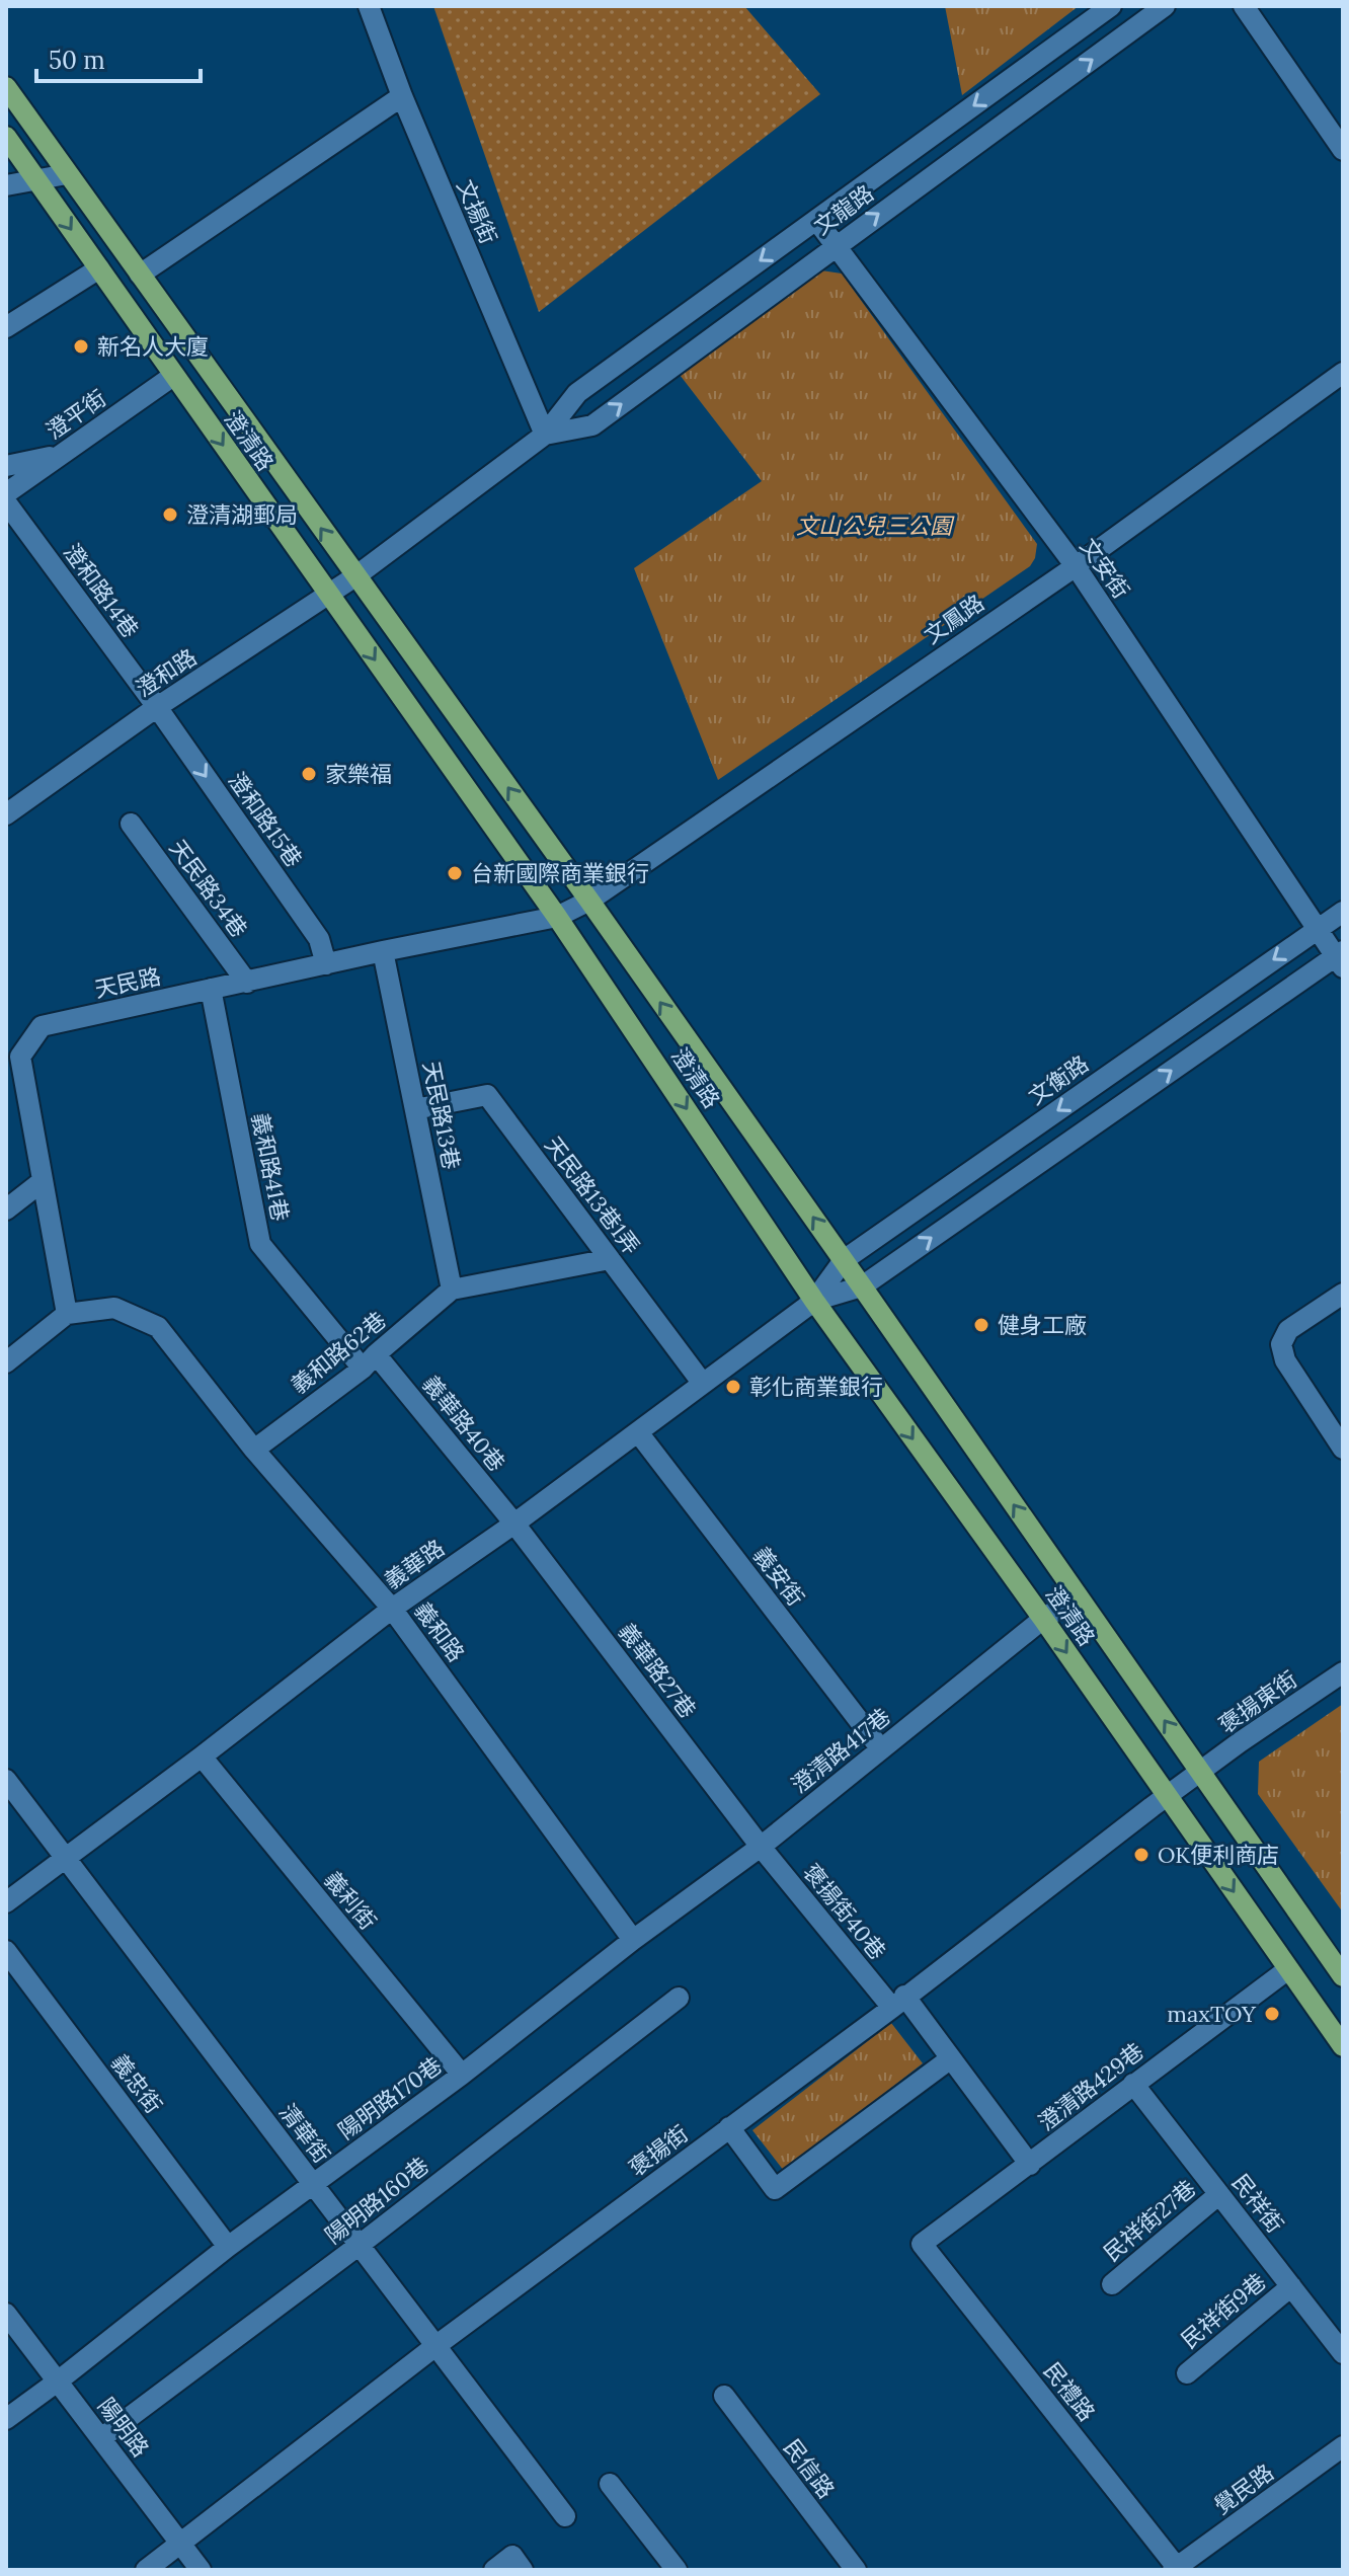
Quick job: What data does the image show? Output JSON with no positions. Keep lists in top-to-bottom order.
{
  "streets": {
    "main road": ["澄清路"],
    "street": [
      "文龍路",
      "文揚街",
      "澄平街",
      "文安街",
      "澄和路14巷",
      "文鳳路",
      "澄和路",
      "澄和路15巷",
      "天民路34巷",
      "天民路",
      "文衡路",
      "天民路13巷",
      "義和路41巷",
      "天民路13巷1弄",
      "義和路62巷",
      "義華路40巷",
      "義華路",
      "義安街",
      "義和路",
      "義華路27巷",
      "褒揚東街",
      "澄清路417巷",
      "義利街",
      "褒揚街40巷",
      "義忠街",
      "澄清路429巷",
      "陽明路170巷",
      "清華街",
      "褒揚街",
      "陽明路160巷",
      "民祥街",
      "民祥街27巷",
      "民祥街9巷",
      "民禮路",
      "陽明路",
      "民信路",
      "覺民路"
    ]
  },
  "crossings": [
    ["文龍路", "文揚街"],
    ["文龍路", "澄清路"],
    ["文龍路", "文安街"],
    ["文龍路", "澄和路"],
    ["澄平街", "澄清路"],
    ["澄清路", "文鳳路"],
    ["澄清路", "澄和路"],
    ["澄清路", "天民路"],
    ["澄清路", "文衡路"],
    ["澄清路", "義華路"],
    ["澄清路", "褒揚東街"],
    ["澄清路", "澄清路417巷"],
    ["澄清路", "澄清路429巷"],
    ["澄清路", "褒揚街"],
    ["文安街", "文鳳路"],
    ["文安街", "文衡路"],
    ["澄和路14巷", "澄和路"],
    ["澄和路14巷", "澄和路15巷"],
    ["文鳳路", "天民路"],
    ["澄和路", "澄和路15巷"],
    ["澄和路15巷", "天民路"],
    ["天民路34巷", "天民路"],
    ["天民路", "天民路13巷"],
    ["天民路", "義和路41巷"],
    ["天民路", "義和路"],
    ["文衡路", "義華路"],
    ["天民路13巷", "天民路13巷1弄"],
    ["天民路13巷", "義和路62巷"],
    ["義和路41巷", "義和路62巷"],
    ["義和路41巷", "義華路40巷"],
    ["天民路13巷1弄", "義華路"],
    ["義和路62巷", "義華路40巷"],
    ["義和路62巷", "義和路"],
    ["義華路40巷", "義華路"],
    ["義華路40巷", "義華路27巷"],
    ["義華路", "義安街"],
    ["義華路", "義和路"],
    ["義華路", "義華路27巷"],
    ["義華路", "義利街"],
    ["義華路", "清華街"],
    ["義安街", "澄清路417巷"],
    ["義和路", "澄清路417巷"],
    ["義和路", "陽明路170巷"],
    ["義華路27巷", "澄清路417巷"],
    ["義華路27巷", "褒揚街40巷"],
    ["褒揚東街", "褒揚街"],
    ["澄清路417巷", "褒揚街40巷"],
    ["澄清路417巷", "陽明路170巷"],
    ["義利街", "陽明路170巷"],
    ["褒揚街40巷", "澄清路429巷"],
    ["褒揚街40巷", "褒揚街"],
    ["義忠街", "陽明路170巷"],
    ["澄清路429巷", "民祥街"],
    ["澄清路429巷", "民禮路"],
    ["陽明路170巷", "清華街"],
    ["陽明路170巷", "陽明路"],
    ["清華街", "褒揚街"],
    ["清華街", "陽明路160巷"],
    ["褒揚街", "陽明路"],
    ["陽明路160巷", "陽明路"],
    ["民祥街", "民祥街27巷"],
    ["民祥街", "民祥街9巷"],
    ["民禮路", "覺民路"]
  ],
  "one_way": ["澄和路15巷"],
  "parks": ["文山公兒三公園"],
  "places": [
    "新名人大廈",
    "澄清湖郵局",
    "家樂福",
    "台新國際商業銀行",
    "健身工廠",
    "彰化商業銀行",
    "OK便利商店",
    "maxTOY"
  ],
  "scale_bar": "50 m"
}
